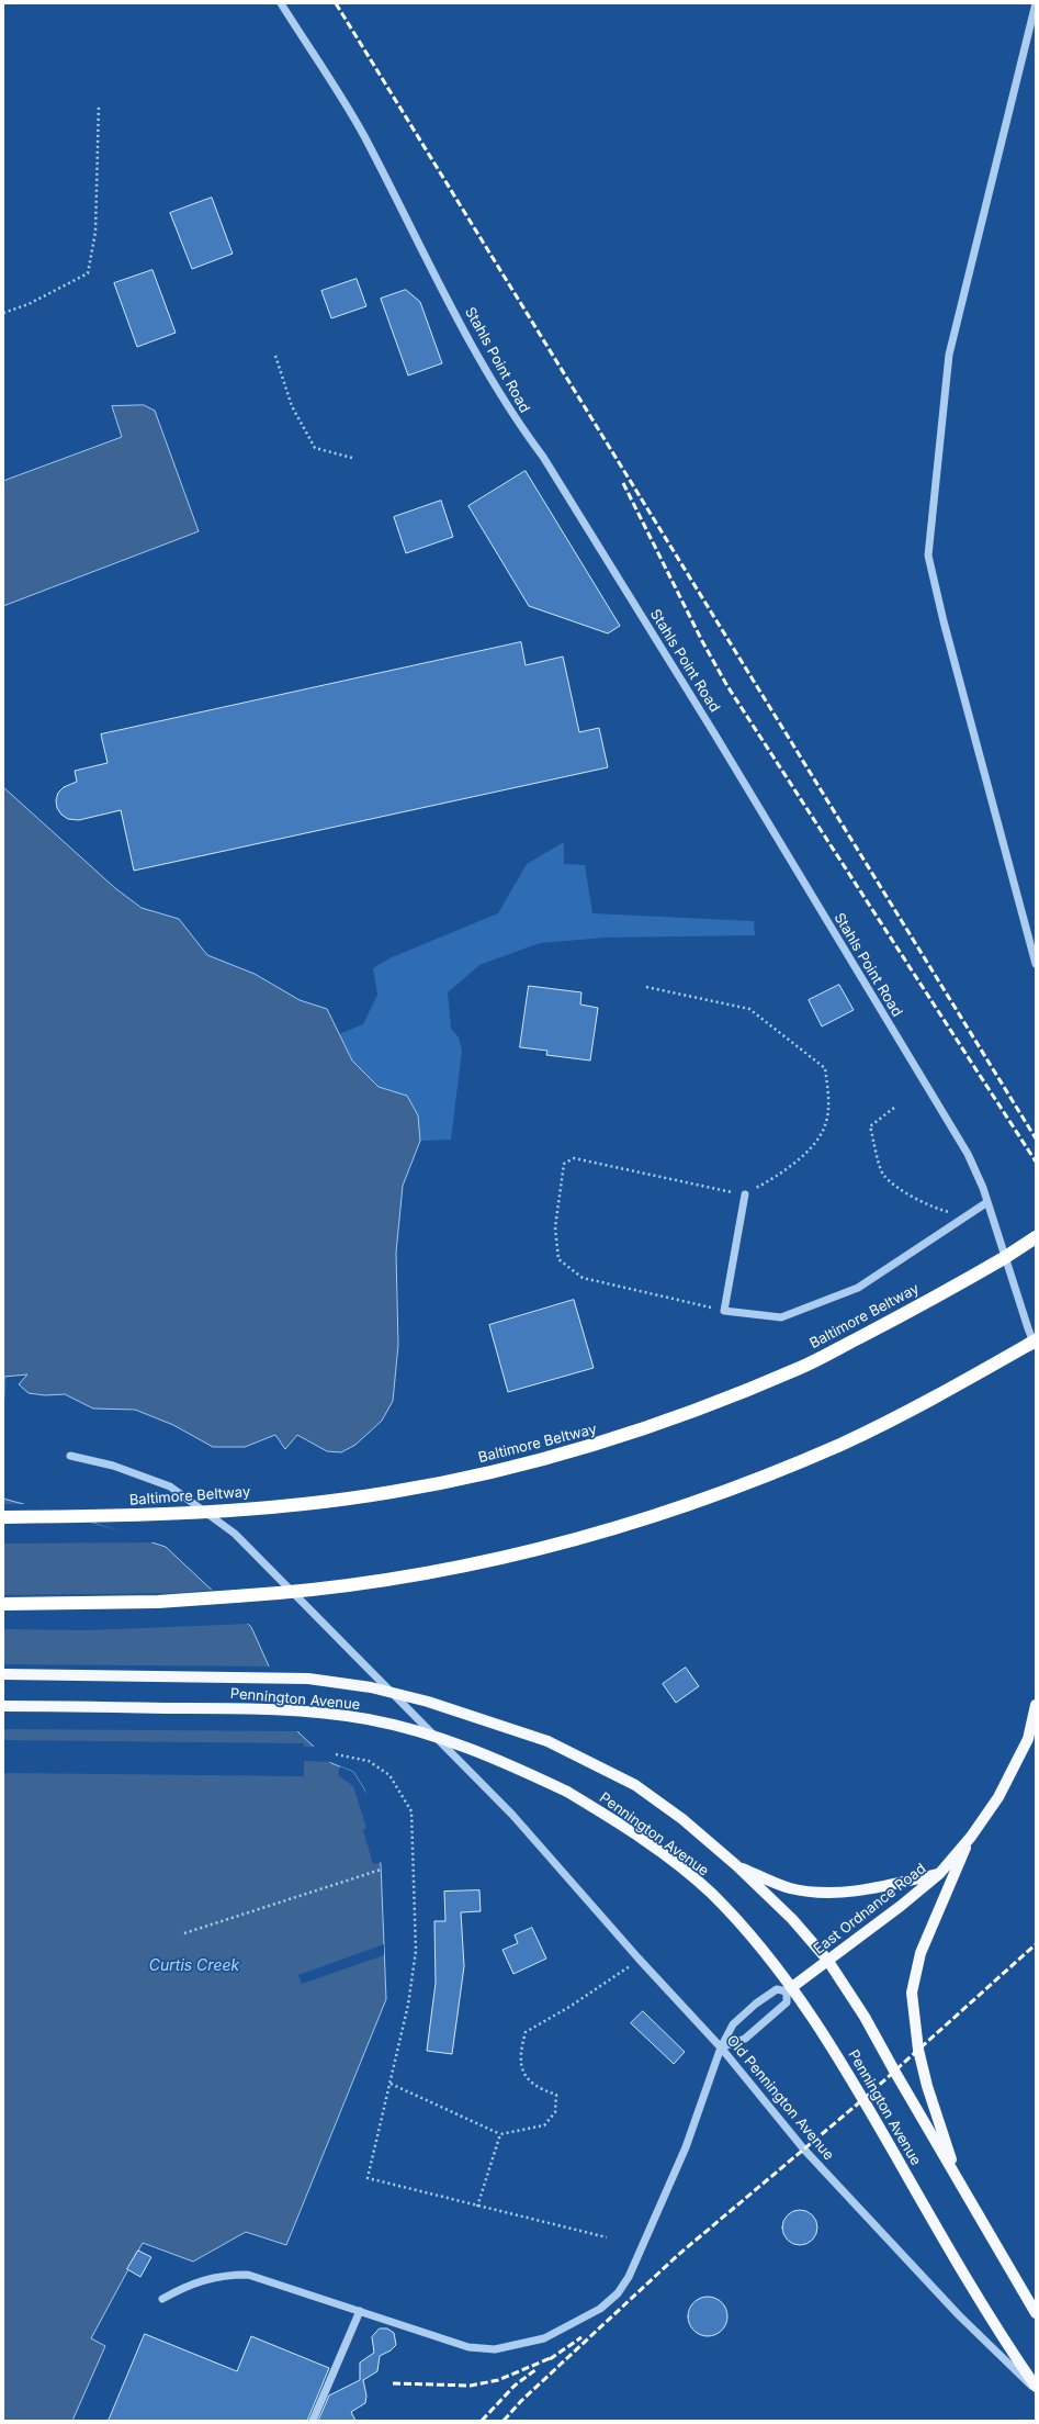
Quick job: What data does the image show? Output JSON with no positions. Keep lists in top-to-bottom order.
{
  "streets": {
    "highway": ["Baltimore Beltway"],
    "main road": ["Pennington Avenue", "East Ordnance Road"],
    "street": ["Stahls Point Road", "Old Pennington Avenue"]
  },
  "crossings": [
    ["Pennington Avenue", "East Ordnance Road"],
    ["East Ordnance Road", "Old Pennington Avenue"]
  ],
  "water": ["Curtis Creek"]
}
